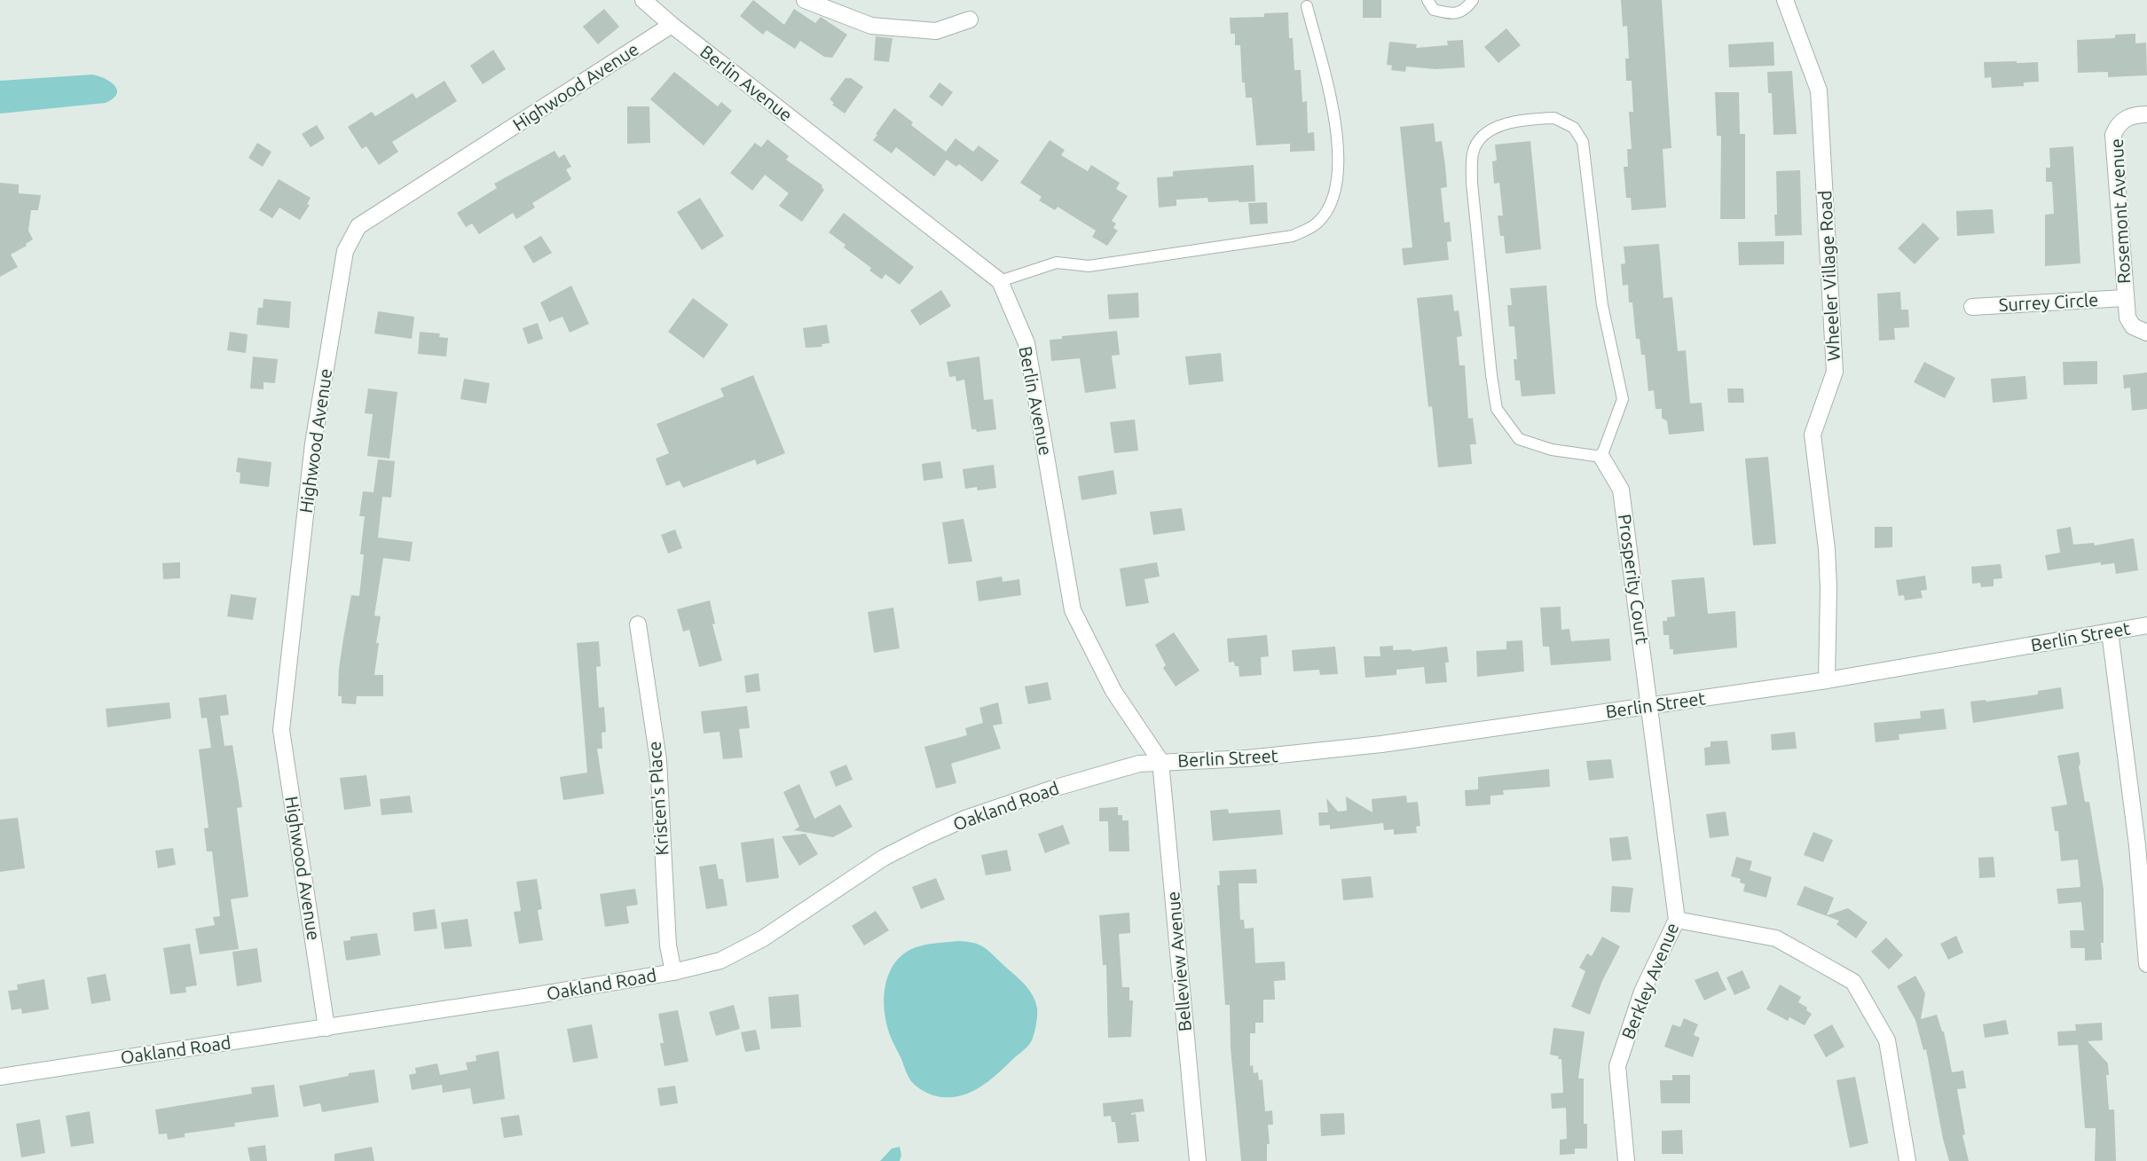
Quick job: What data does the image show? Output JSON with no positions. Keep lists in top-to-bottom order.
{
  "streets": {
    "street": [
      "Berlin Avenue",
      "Highwood Avenue",
      "Rosemont Avenue",
      "Wheeler Village Road",
      "Surrey Circle",
      "Prosperity Court",
      "Berlin Street",
      "Kristen's Place",
      "Oakland Road",
      "Belleview Avenue",
      "Berkley Avenue"
    ]
  },
  "crossings": [
    ["Berlin Avenue", "Highwood Avenue"],
    ["Berlin Avenue", "Berlin Street"],
    ["Berlin Avenue", "Oakland Road"],
    ["Berlin Avenue", "Belleview Avenue"],
    ["Highwood Avenue", "Oakland Road"],
    ["Rosemont Avenue", "Surrey Circle"],
    ["Wheeler Village Road", "Berlin Street"],
    ["Prosperity Court", "Berlin Street"],
    ["Prosperity Court", "Berkley Avenue"],
    ["Berlin Street", "Oakland Road"],
    ["Berlin Street", "Belleview Avenue"],
    ["Berlin Street", "Berkley Avenue"],
    ["Kristen's Place", "Oakland Road"],
    ["Oakland Road", "Belleview Avenue"]
  ]
}
